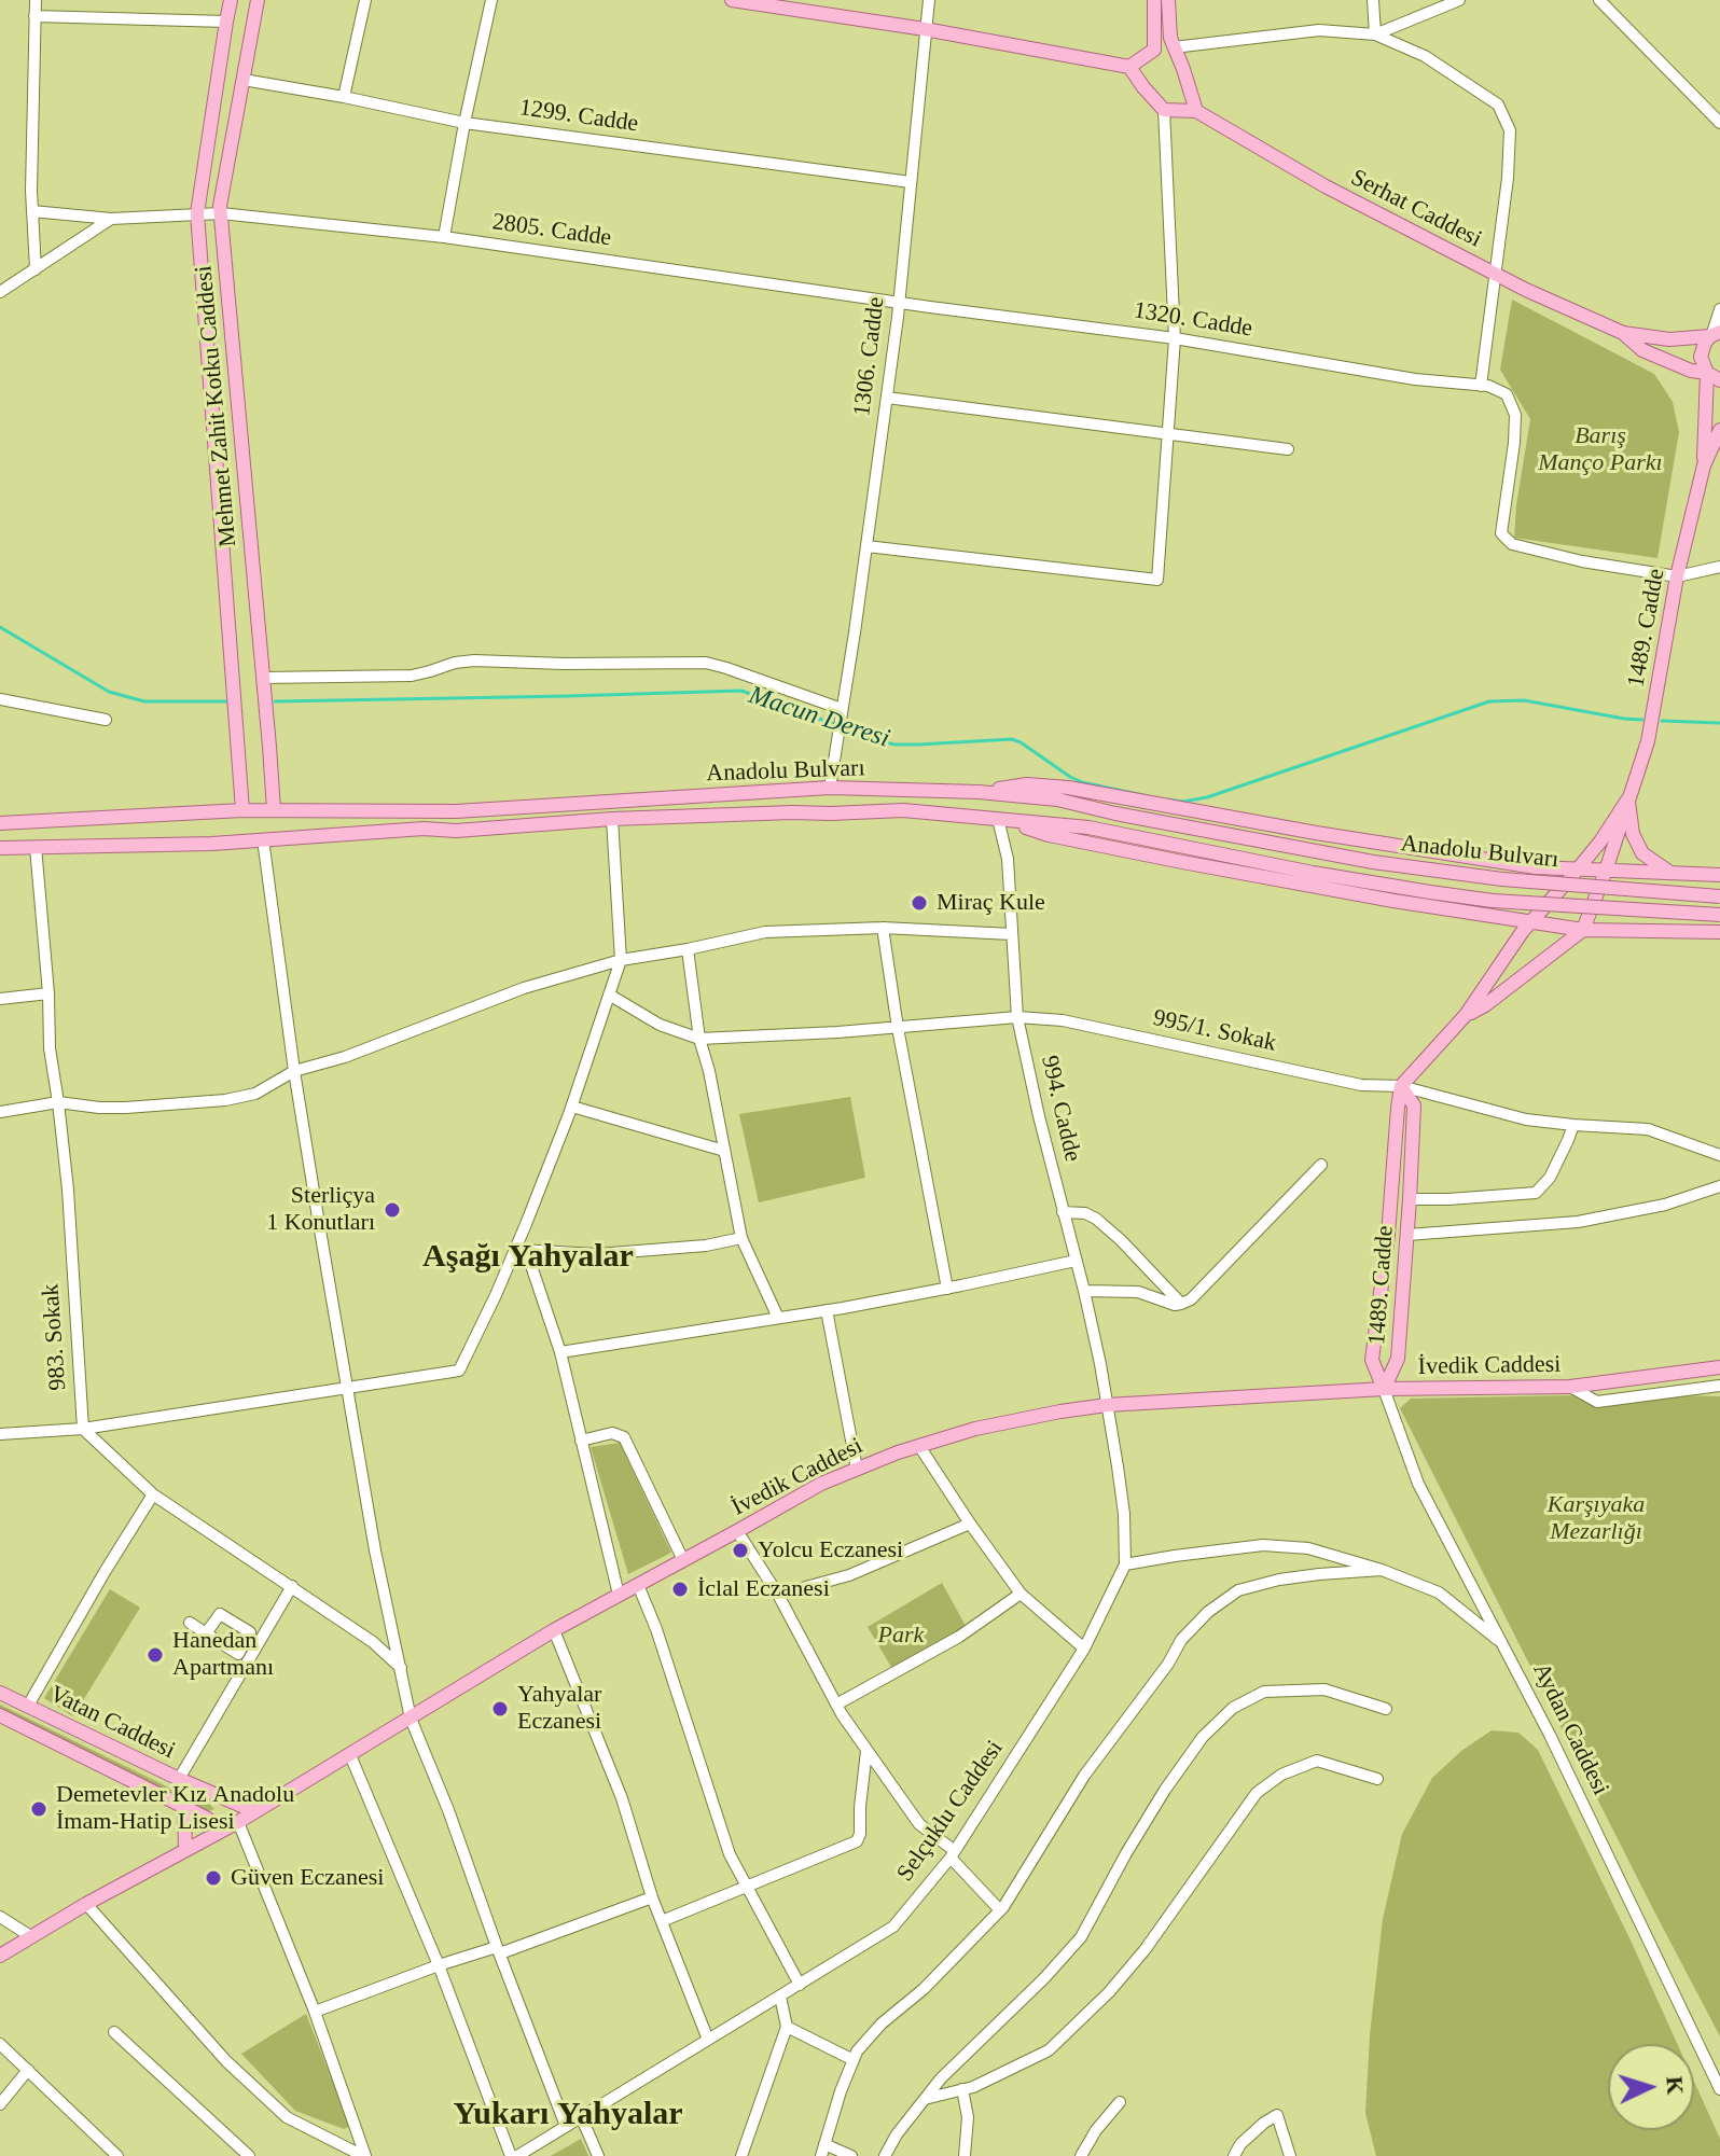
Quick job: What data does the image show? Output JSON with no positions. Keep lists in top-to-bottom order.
{
  "streets": {
    "main road": [
      "Serhat Caddesi",
      "Mehmet Zahit Kotku Caddesi",
      "1489. Cadde",
      "Anadolu Bulvarı",
      "İvedik Caddesi",
      "Vatan Caddesi"
    ],
    "street": [
      "1299. Cadde",
      "2805. Cadde",
      "1320. Cadde",
      "1306. Cadde",
      "995/1. Sokak",
      "994. Cadde",
      "983. Sokak",
      "Aydan Caddesi",
      "Selçuklu Caddesi"
    ]
  },
  "crossings": [
    ["1299. Cadde", "1306. Cadde"],
    ["1299. Cadde", "Mehmet Zahit Kotku Caddesi"],
    ["2805. Cadde", "1320. Cadde"],
    ["2805. Cadde", "1306. Cadde"],
    ["2805. Cadde", "Mehmet Zahit Kotku Caddesi"],
    ["1320. Cadde", "1306. Cadde"],
    ["1306. Cadde", "Anadolu Bulvarı"],
    ["Mehmet Zahit Kotku Caddesi", "Anadolu Bulvarı"],
    ["1489. Cadde", "995/1. Sokak"],
    ["1489. Cadde", "İvedik Caddesi"],
    ["1489. Cadde", "Aydan Caddesi"],
    ["Anadolu Bulvarı", "994. Cadde"],
    ["Anadolu Bulvarı", "983. Sokak"],
    ["995/1. Sokak", "994. Cadde"],
    ["994. Cadde", "İvedik Caddesi"],
    ["994. Cadde", "Selçuklu Caddesi"],
    ["İvedik Caddesi", "Vatan Caddesi"],
    ["İvedik Caddesi", "Aydan Caddesi"],
    ["İvedik Caddesi", "Selçuklu Caddesi"]
  ],
  "districts": ["Aşağı Yahyalar", "Yukarı Yahyalar"],
  "water": ["Macun Deresi"],
  "parks": ["Barış Manço Parkı", "Karşıyaka Mezarlığı", "Park"],
  "places": [
    "Miraç Kule",
    "Sterliçya 1 Konutları",
    "Yolcu Eczanesi",
    "İclal Eczanesi",
    "Hanedan Apartmanı",
    "Yahyalar Eczanesi",
    "Demetevler Kız Anadolu İmam-Hatip Lisesi",
    "Güven Eczanesi"
  ],
  "north": "right"
}
